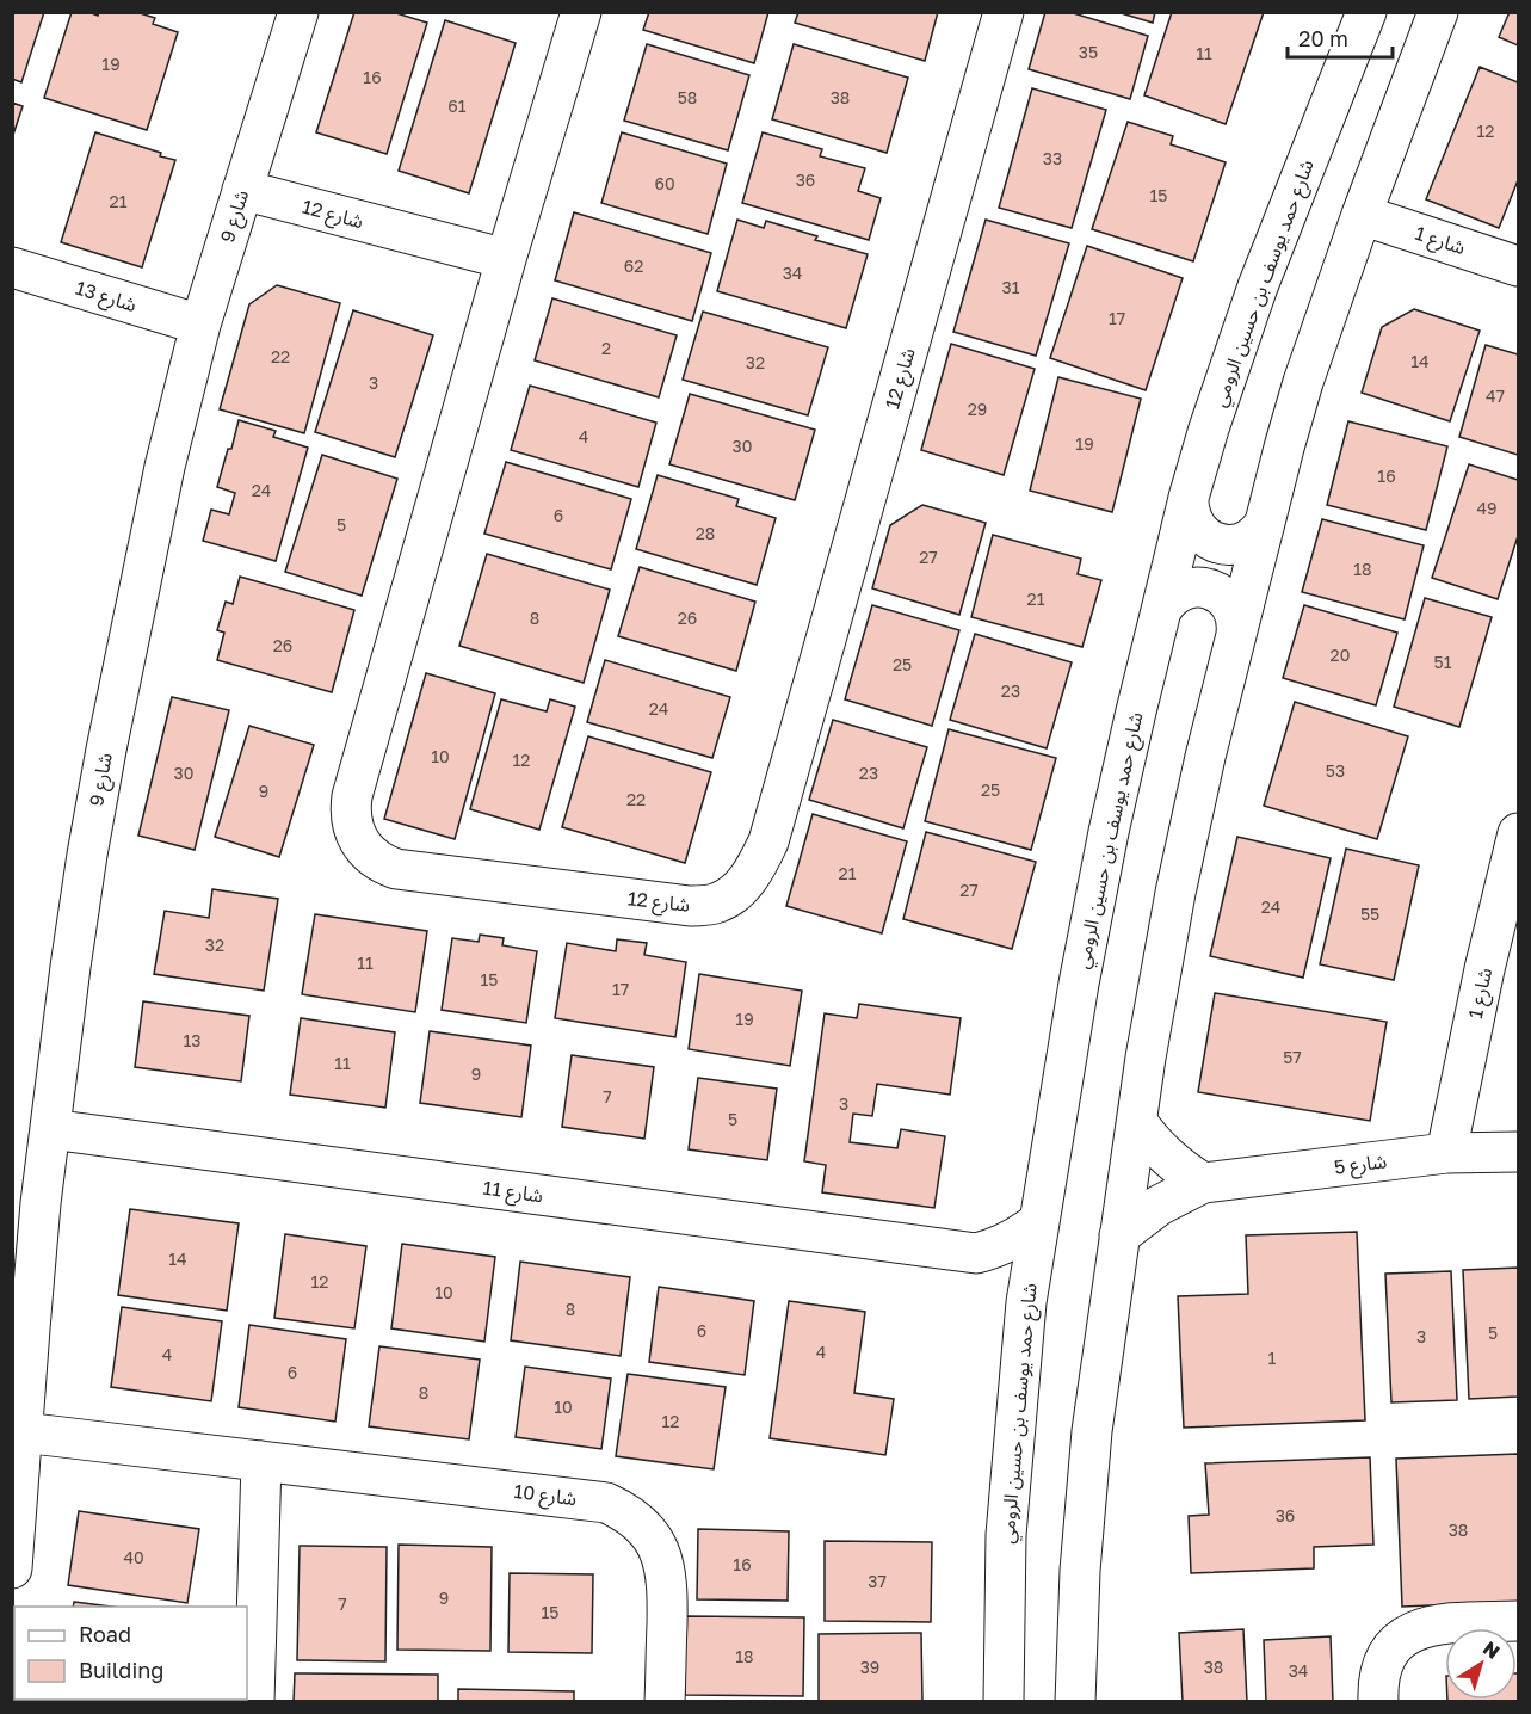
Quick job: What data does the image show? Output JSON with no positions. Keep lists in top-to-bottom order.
{
  "streets": {
    "street": [
      "شارع 12",
      "شارع 9",
      "شارع 1",
      "شارع حمد يوسف بن حسين الرومي",
      "شارع 13",
      "شارع 5",
      "شارع 11",
      "شارع 10"
    ]
  },
  "crossings": [
    ["شارع 12", "شارع 9"],
    ["شارع 9", "شارع 13"],
    ["شارع 9", "شارع 11"],
    ["شارع 9", "شارع 10"],
    ["شارع 1", "شارع 5"],
    ["شارع حمد يوسف بن حسين الرومي", "شارع 11"]
  ],
  "house_numbers": [
    "35",
    "11",
    "19",
    "16",
    "58",
    "38",
    "61",
    "12",
    "33",
    "36",
    "60",
    "15",
    "21",
    "62",
    "34",
    "31",
    "17",
    "2",
    "22",
    "14",
    "32",
    "3",
    "47",
    "29",
    "4",
    "19",
    "30",
    "16",
    "24",
    "49",
    "6",
    "5",
    "28",
    "27",
    "18",
    "21",
    "8",
    "26",
    "26",
    "20",
    "51",
    "25",
    "23",
    "24",
    "10",
    "12",
    "53",
    "30",
    "23",
    "25",
    "9",
    "22",
    "21",
    "27",
    "24",
    "55",
    "32",
    "11",
    "15",
    "17",
    "19",
    "13",
    "57",
    "11",
    "9",
    "7",
    "3",
    "5",
    "14",
    "12",
    "10",
    "8",
    "6",
    "5",
    "3",
    "4",
    "4",
    "1",
    "6",
    "8",
    "10",
    "12",
    "36",
    "38",
    "40",
    "16",
    "37",
    "9",
    "7",
    "15",
    "18",
    "39",
    "38",
    "34"
  ],
  "legend": ["Road", "Building"],
  "scale_bar": "20 m",
  "north": "top right"
}
